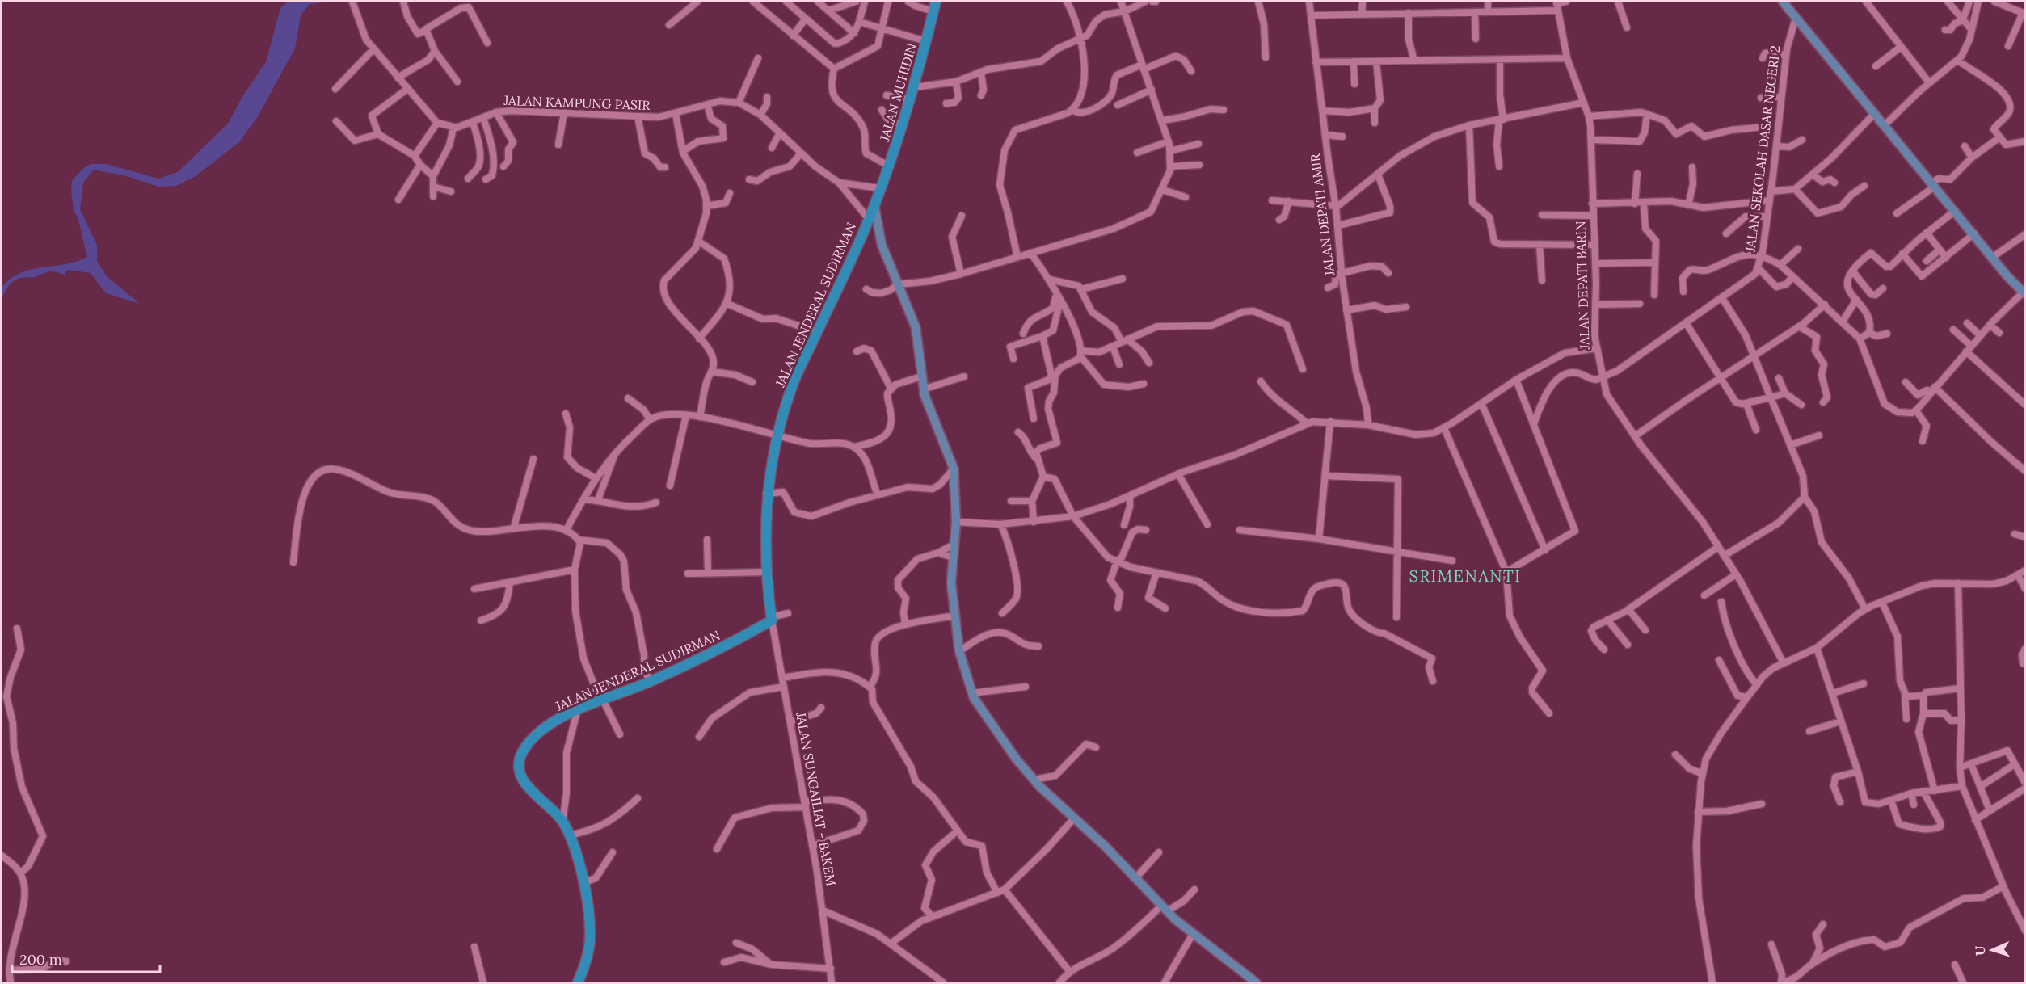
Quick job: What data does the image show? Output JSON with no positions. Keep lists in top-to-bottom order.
{
  "streets": {
    "highway": ["JALAN MUHIDIN", "JALAN JENDERAL SUDIRMAN"],
    "street": [
      "JALAN KAMPUNG PASIR",
      "JALAN SEKOLAH DASAR NEGERI 2",
      "JALAN DEPATI AMIR",
      "JALAN DEPATI BARIN",
      "JALAN SUNGAILIAT - BAKEM"
    ]
  },
  "crossings": [
    ["JALAN MUHIDIN", "JALAN JENDERAL SUDIRMAN"],
    ["JALAN KAMPUNG PASIR", "JALAN JENDERAL SUDIRMAN"],
    ["JALAN SEKOLAH DASAR NEGERI 2", "JALAN DEPATI BARIN"],
    ["JALAN JENDERAL SUDIRMAN", "JALAN SUNGAILIAT - BAKEM"]
  ],
  "districts": ["SRIMENANTI"],
  "scale_bar": "200 m",
  "north": "left"
}
